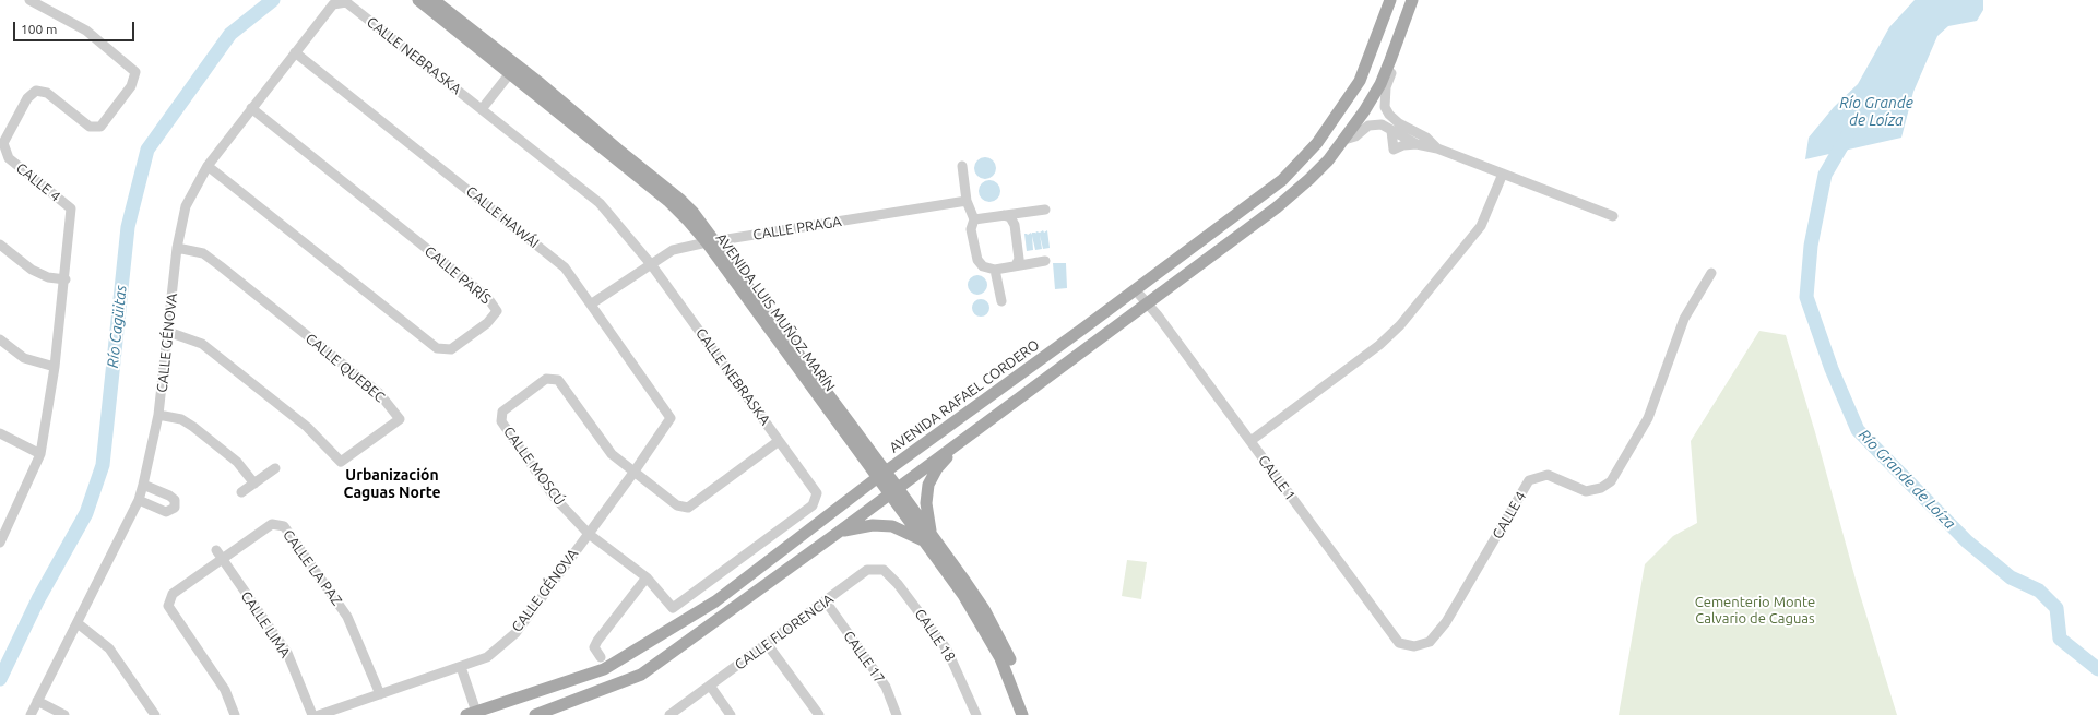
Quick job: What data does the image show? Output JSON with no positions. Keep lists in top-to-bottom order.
{
  "streets": {
    "main road": ["AVENIDA LUIS MUÑOZ MARÍN", "AVENIDA RAFAEL CORDERO"],
    "street": [
      "CALLE NEBRASKA",
      "CALLE 4",
      "CALLE HAWÁI",
      "CALLE PRAGA",
      "CALLE PARÍS",
      "CALLE GÉNOVA",
      "CALLE QUEBEC",
      "CALLE MOSCÚ",
      "CALLE 1",
      "CALLE LA PAZ",
      "CALLE LIMA",
      "CALLE FLORENCIA",
      "CALLE 18",
      "CALLE 17"
    ]
  },
  "crossings": [
    ["CALLE NEBRASKA", "CALLE PRAGA"],
    ["CALLE NEBRASKA", "CALLE GÉNOVA"],
    ["CALLE NEBRASKA", "CALLE MOSCÚ"],
    ["CALLE 4", "CALLE 1"],
    ["CALLE HAWÁI", "CALLE PRAGA"],
    ["CALLE HAWÁI", "CALLE GÉNOVA"],
    ["CALLE PRAGA", "AVENIDA LUIS MUÑOZ MARÍN"],
    ["CALLE PARÍS", "CALLE GÉNOVA"],
    ["AVENIDA LUIS MUÑOZ MARÍN", "AVENIDA RAFAEL CORDERO"],
    ["CALLE GÉNOVA", "CALLE QUEBEC"],
    ["CALLE GÉNOVA", "CALLE MOSCÚ"],
    ["CALLE GÉNOVA", "CALLE LA PAZ"],
    ["AVENIDA RAFAEL CORDERO", "CALLE 1"],
    ["CALLE LA PAZ", "CALLE LIMA"],
    ["CALLE FLORENCIA", "CALLE 18"],
    ["CALLE FLORENCIA", "CALLE 17"]
  ],
  "districts": ["Urbanización Caguas Norte"],
  "water": ["Río Grande de Loíza", "Río Cagüitas"],
  "parks": ["Cementerio Monte Calvario de Caguas"],
  "scale_bar": "100 m"
}
